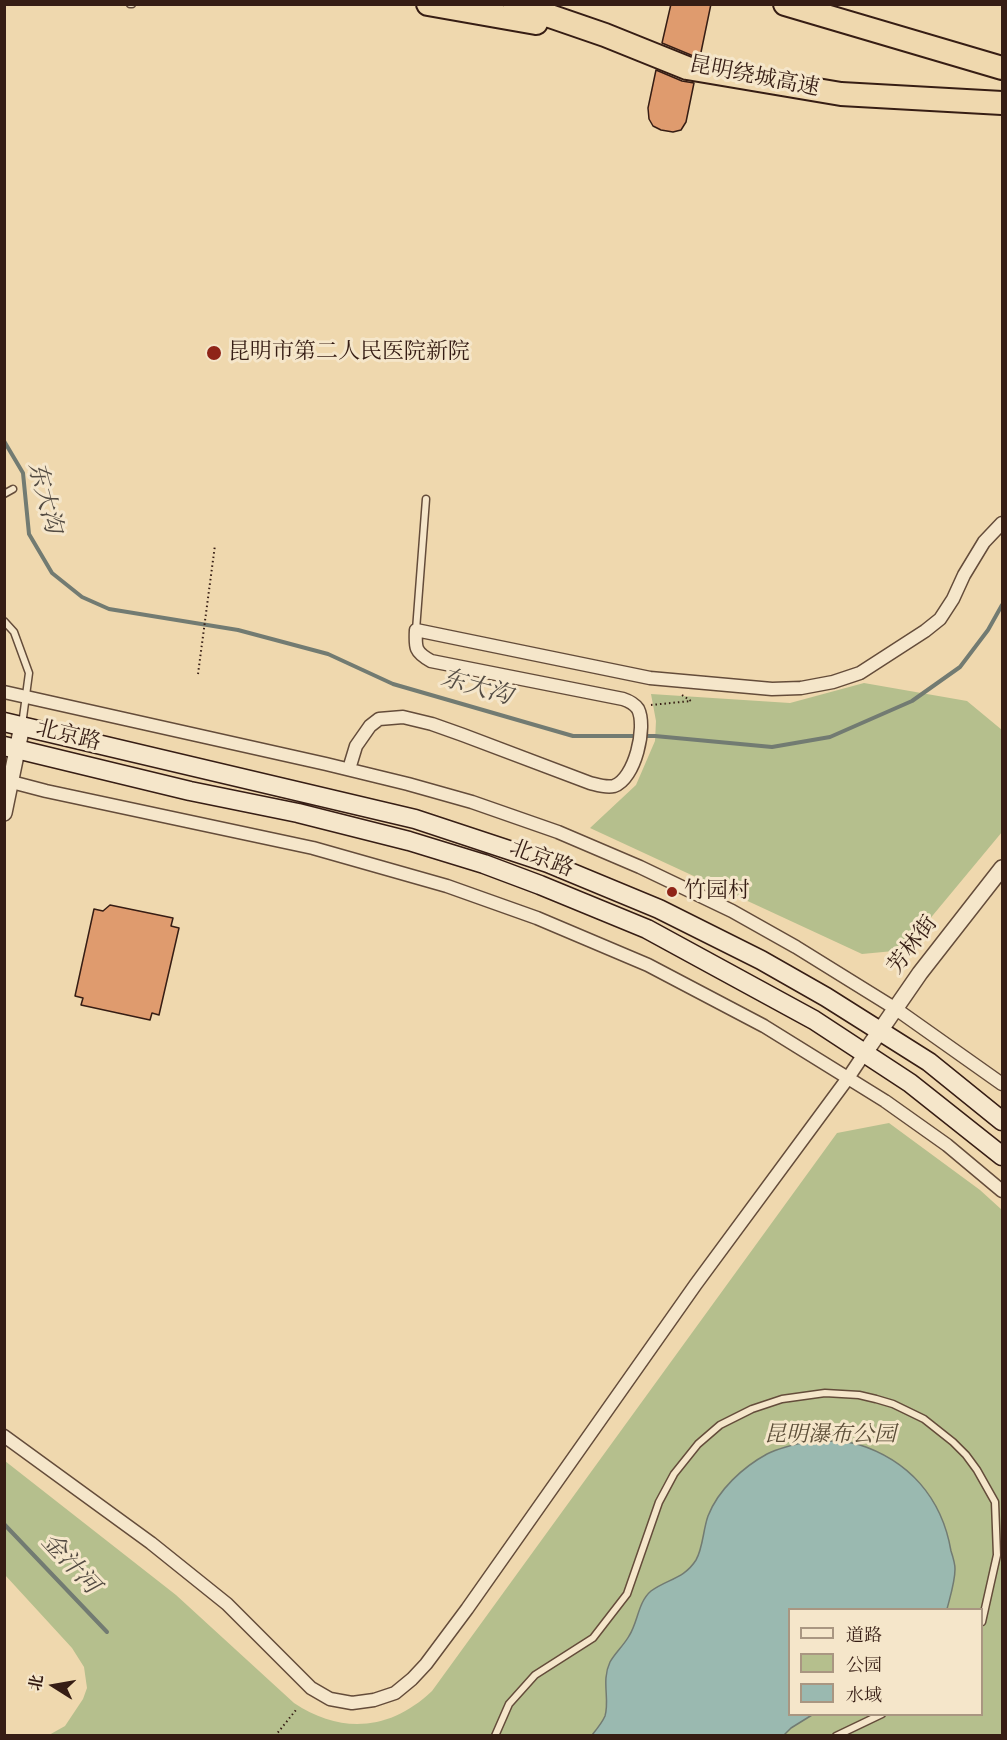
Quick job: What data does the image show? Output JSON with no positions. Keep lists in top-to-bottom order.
{
  "streets": {
    "highway": ["昆明绕城高速"],
    "main road": ["北京路"],
    "street": ["芳林街"]
  },
  "crossings": [
    ["北京路", "芳林街"]
  ],
  "water": ["东大沟", "金汁河"],
  "parks": ["昆明瀑布公园"],
  "places": ["昆明市第二人民医院新院", "竹园村"],
  "legend": ["道路", "公园", "水域"],
  "north": "left"
}
